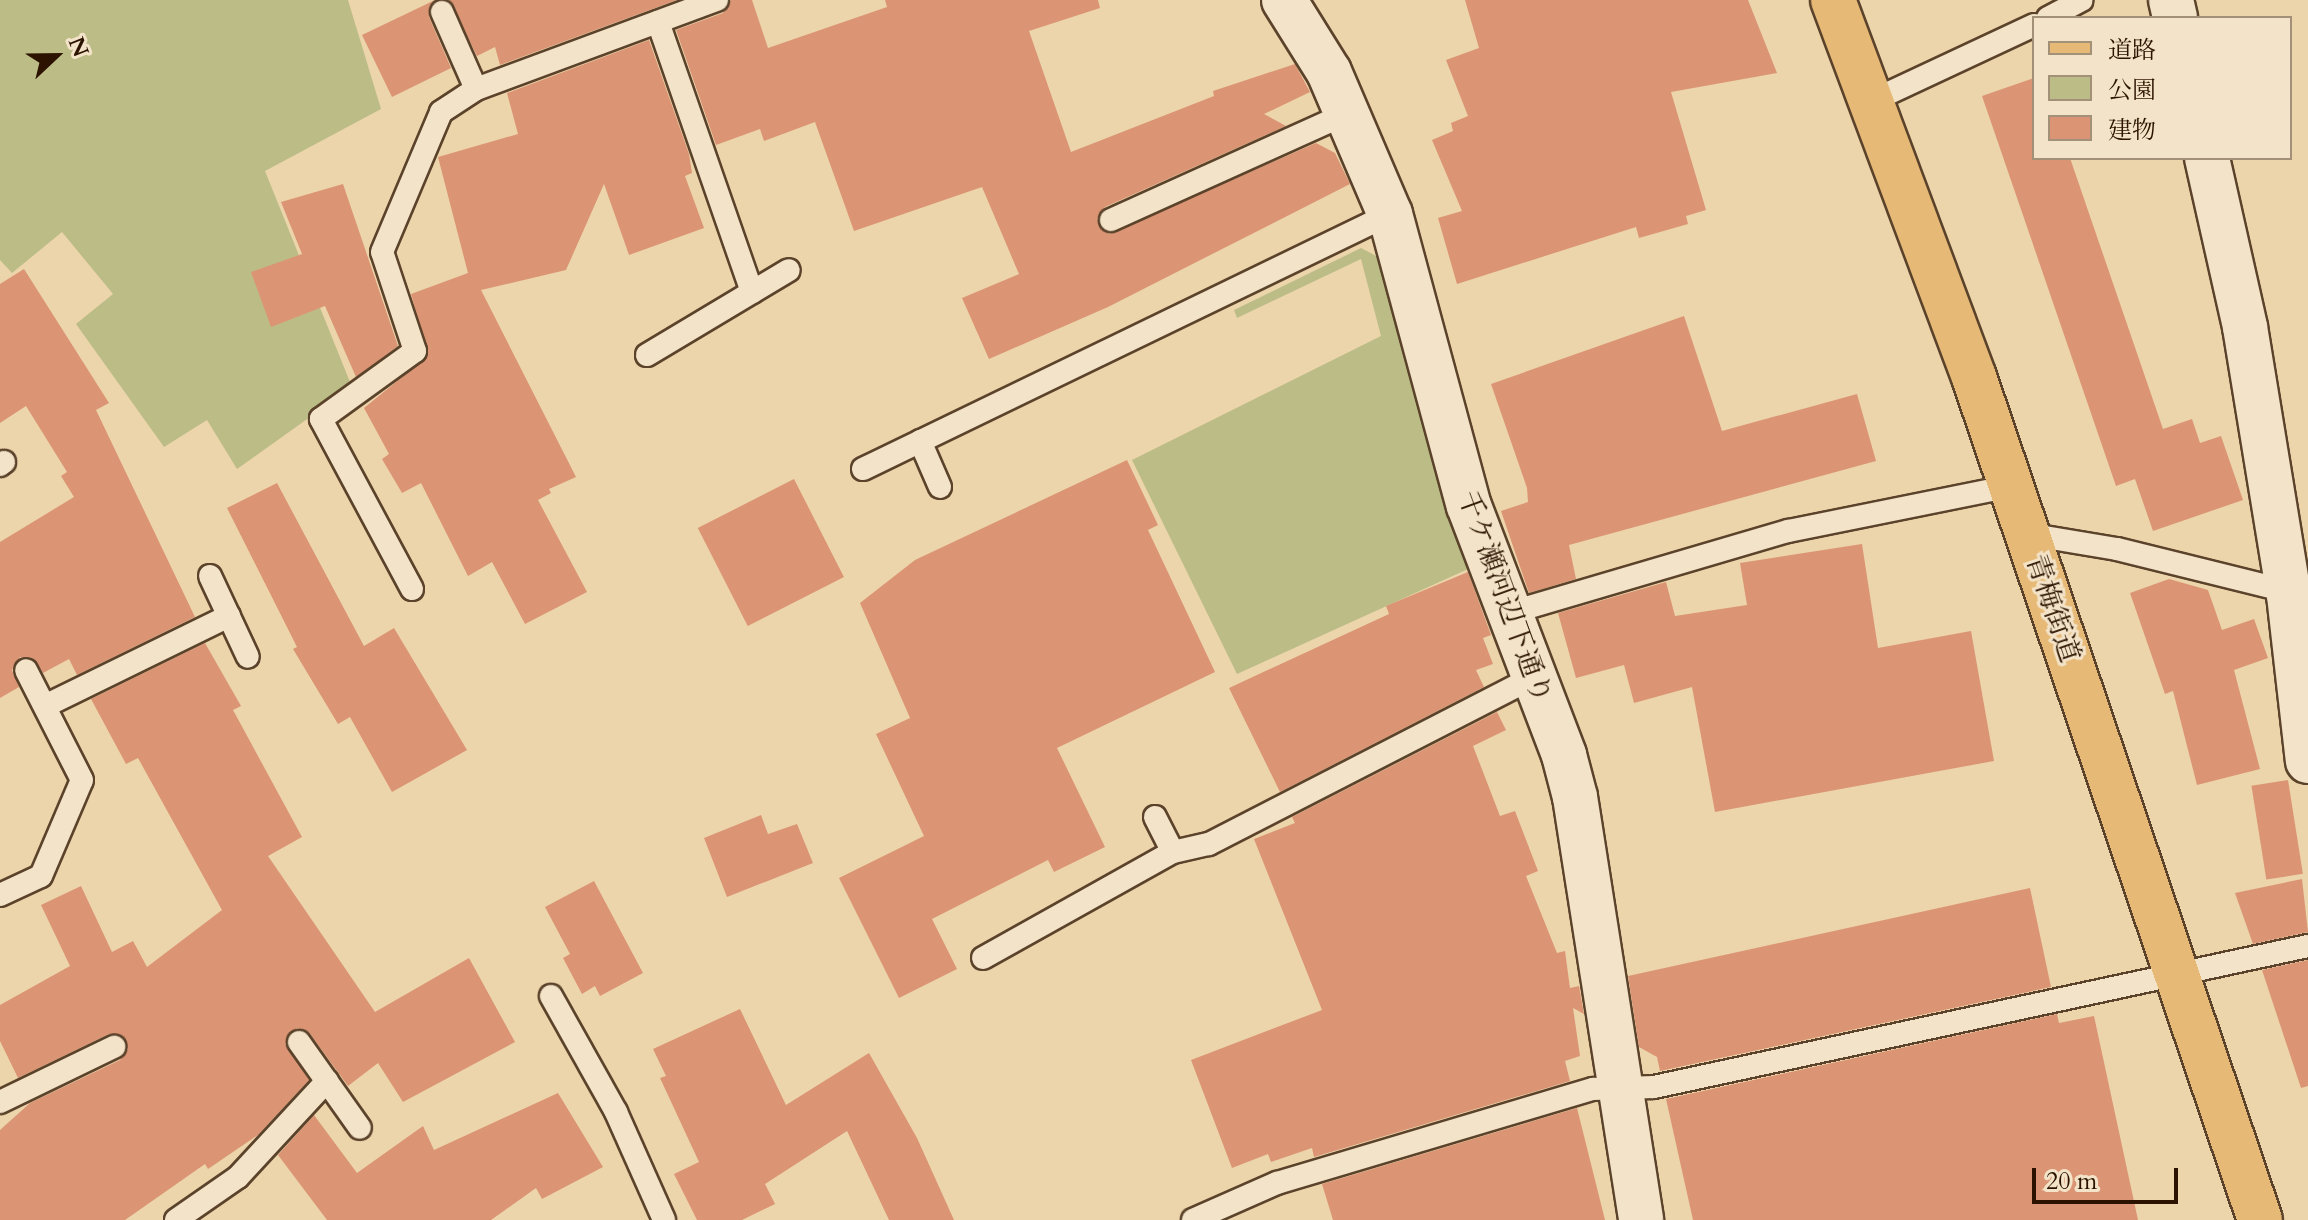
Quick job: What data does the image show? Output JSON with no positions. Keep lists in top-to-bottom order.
{
  "streets": {
    "main road": ["青梅街道"],
    "street": ["千ケ瀬河辺下通り"]
  },
  "legend": ["道路", "公園", "建物"],
  "scale_bar": "20 m",
  "north": "right"
}
